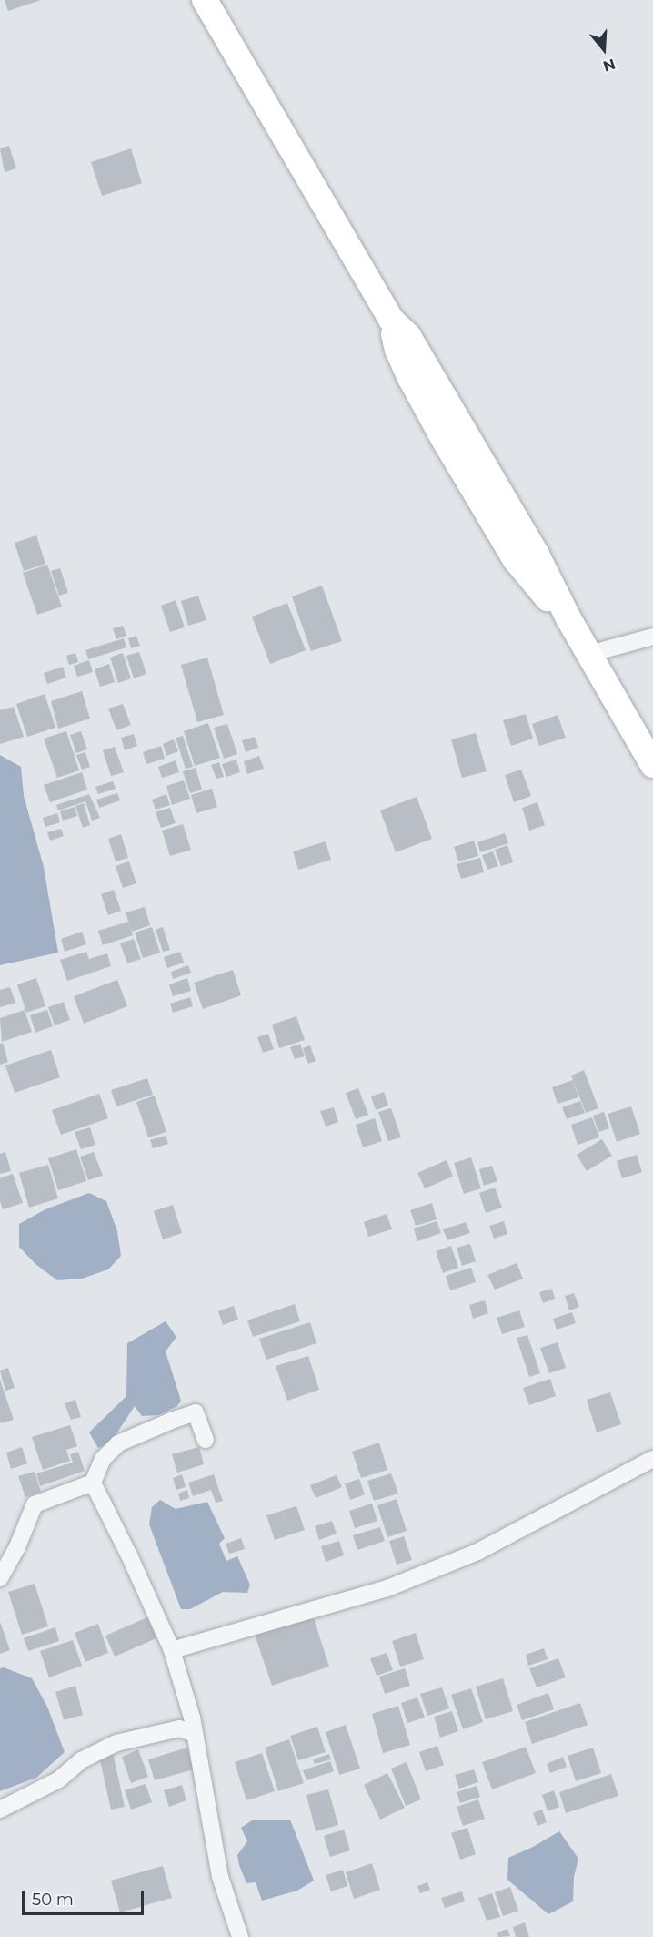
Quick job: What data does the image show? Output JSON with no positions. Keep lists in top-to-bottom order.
{
  "scale_bar": "50 m",
  "north": "bottom"
}
